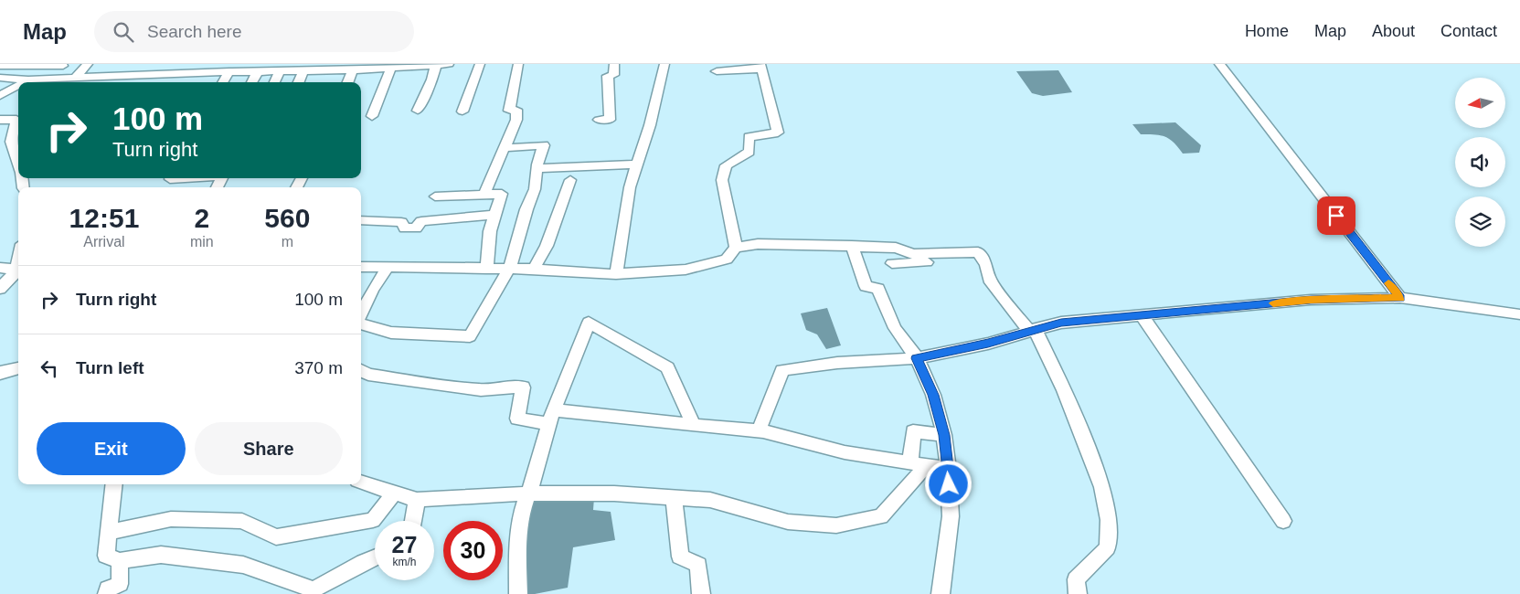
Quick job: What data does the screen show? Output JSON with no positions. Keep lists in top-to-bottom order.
{
  "north": "left",
  "page": {
    "header": "Map",
    "search": "Search here",
    "nav": [
      "Home",
      "Map",
      "About",
      "Contact"
    ],
    "turn": ["100 m", "Turn right"],
    "eta": [
      "12:51",
      "Arrival",
      "2",
      "min",
      "560",
      "m"
    ],
    "list": [
      {
        "name": "Turn right",
        "value": "100 m"
      },
      {
        "name": "Turn left",
        "value": "370 m"
      }
    ],
    "buttons": ["Exit", "Share"],
    "speed": "27 km/h",
    "limit": "30"
  }
}
